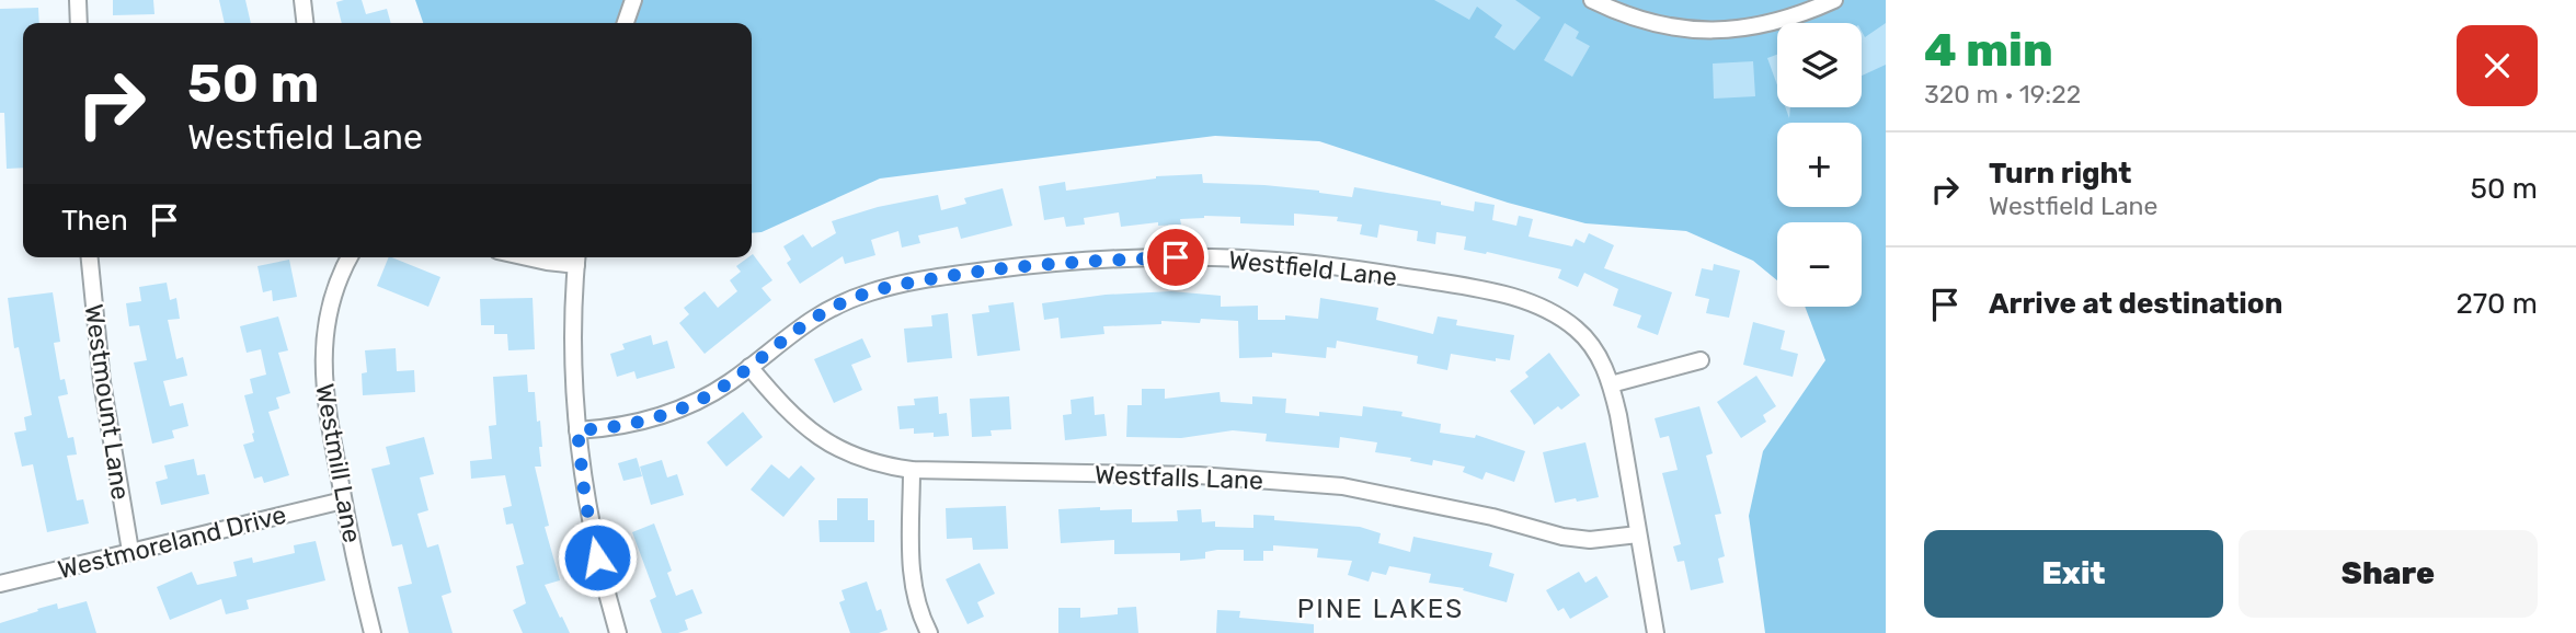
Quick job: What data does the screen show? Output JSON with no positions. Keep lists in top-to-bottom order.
{
  "streets": {
    "street": [
      "Westfield Lane",
      "Westmount Lane",
      "Westmill Lane",
      "Westfalls Lane",
      "Westmoreland Drive"
    ]
  },
  "crossings": [
    ["Westfield Lane", "Westfalls Lane"],
    ["Westmount Lane", "Westmoreland Drive"],
    ["Westmill Lane", "Westmoreland Drive"]
  ],
  "districts": ["PINE LAKES"],
  "page": {
    "heading": ["4 min", "320 m · 19:22"],
    "map_buttons": ["+", "−"],
    "turn": ["50 m", "Westfield Lane"],
    "list": [
      {
        "name": "Turn right",
        "note": "Westfield Lane",
        "value": "50 m"
      },
      {
        "name": "Arrive at destination",
        "value": "270 m"
      }
    ],
    "then": "Then",
    "buttons": ["Exit", "Share"]
  }
}
